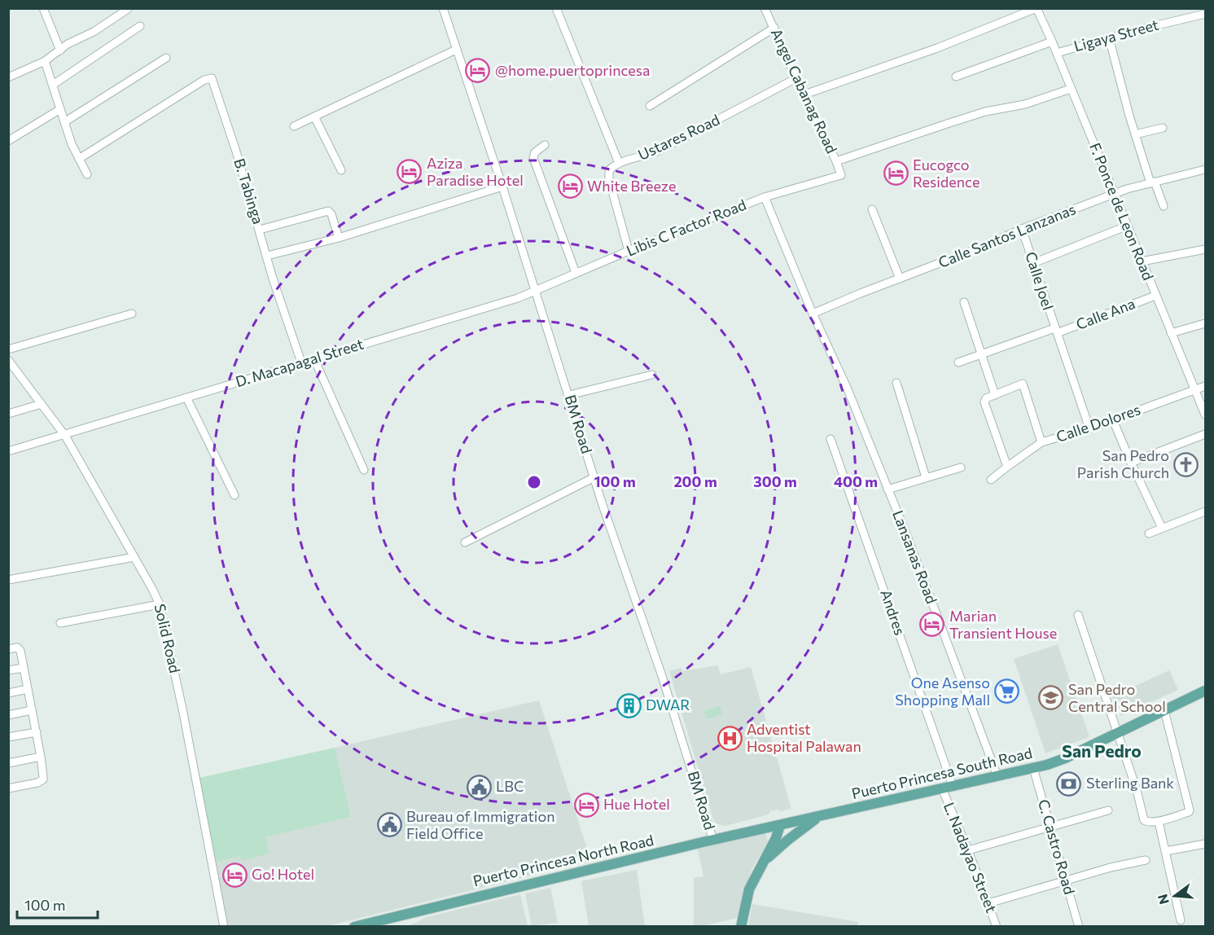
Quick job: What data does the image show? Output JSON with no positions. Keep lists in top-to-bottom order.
{
  "streets": {
    "main road": ["Puerto Princesa South Road", "Puerto Princesa North Road"],
    "street": [
      "Ligaya Street",
      "Angel Cabanag Road",
      "Ustares Road",
      "B. Tabinga",
      "F. Ponce de Leon Road",
      "Libis C Factor Road",
      "Calle Santos Lanzanas",
      "Calle Joel",
      "Calle Ana",
      "D. Macapagal Street",
      "Calle Dolores",
      "BM Road",
      "Lansanas Road",
      "Andres",
      "Solid Road",
      "C. Castro Road",
      "L. Nadayao Street"
    ]
  },
  "crossings": [
    ["Ligaya Street", "F. Ponce de Leon Road"],
    ["Angel Cabanag Road", "Ustares Road"],
    ["Angel Cabanag Road", "Libis C Factor Road"],
    ["Ustares Road", "Libis C Factor Road"],
    ["B. Tabinga", "D. Macapagal Street"],
    ["F. Ponce de Leon Road", "Calle Santos Lanzanas"],
    ["F. Ponce de Leon Road", "Calle Ana"],
    ["F. Ponce de Leon Road", "Calle Dolores"],
    ["Libis C Factor Road", "D. Macapagal Street"],
    ["Libis C Factor Road", "BM Road"],
    ["Libis C Factor Road", "Lansanas Road"],
    ["Calle Santos Lanzanas", "Calle Joel"],
    ["Calle Santos Lanzanas", "Lansanas Road"],
    ["Calle Joel", "Calle Ana"],
    ["Calle Joel", "Calle Dolores"],
    ["D. Macapagal Street", "BM Road"],
    ["D. Macapagal Street", "Solid Road"],
    ["BM Road", "Puerto Princesa North Road"],
    ["Lansanas Road", "Puerto Princesa South Road"],
    ["Andres", "Puerto Princesa South Road"],
    ["Puerto Princesa South Road", "C. Castro Road"],
    ["Puerto Princesa South Road", "L. Nadayao Street"],
    ["Puerto Princesa South Road", "Puerto Princesa North Road"]
  ],
  "districts": ["San Pedro"],
  "places": {
    "hotel": [
      "@home.puertoprincesa",
      "Aziza Paradise Hotel",
      "Eucogco Residence",
      "White Breeze",
      "Marian Transient House",
      "Hue Hotel",
      "Go! Hotel"
    ],
    "church": ["San Pedro Parish Church"],
    "supermarket": ["One Asenso Shopping Mall"],
    "school or university": ["San Pedro Central School"],
    "building": ["DWAR"],
    "hospital": ["Adventist Hospital Palawan"],
    "bank": ["Sterling Bank"],
    "public building": ["LBC", "Bureau of Immigration Field Office"]
  },
  "scale_bar": "100 m",
  "north": "left",
  "rings": [
    "100 m",
    "200 m",
    "300 m",
    "400 m"
  ]
}
